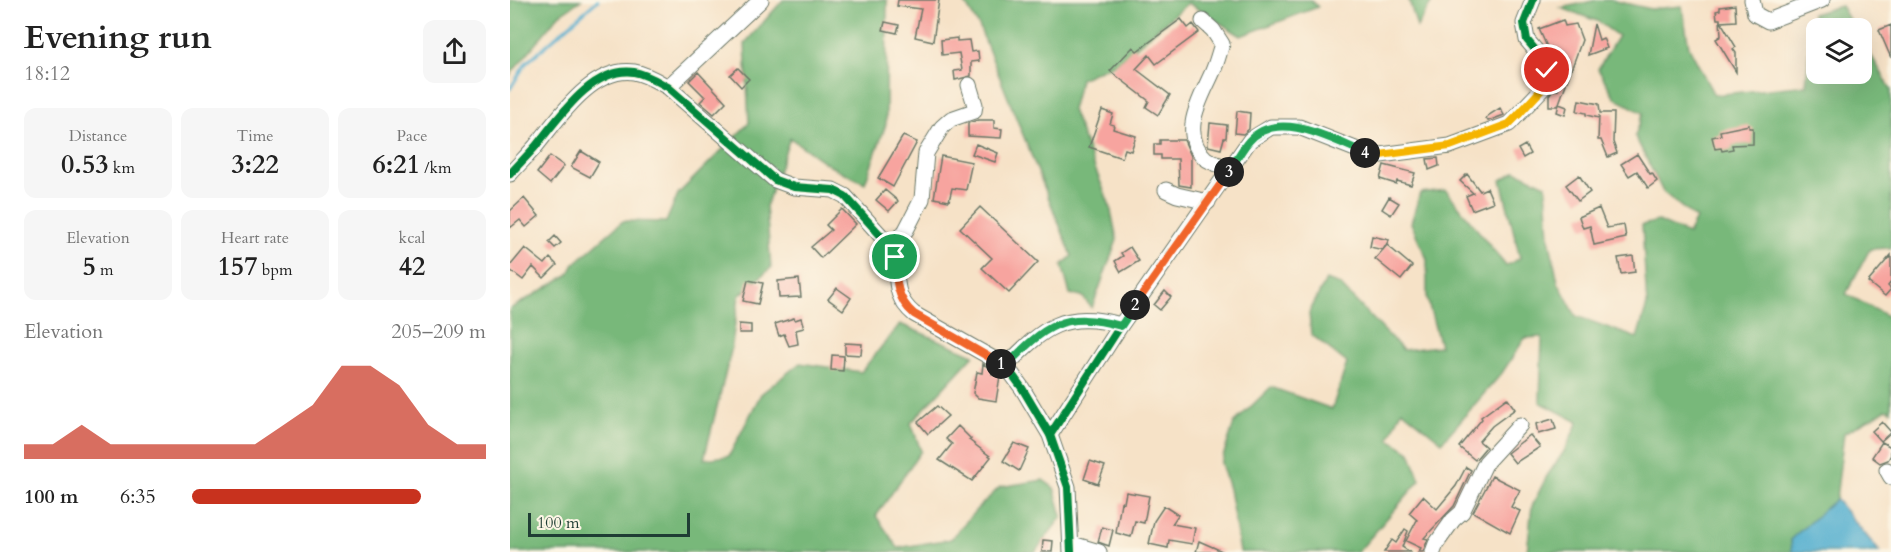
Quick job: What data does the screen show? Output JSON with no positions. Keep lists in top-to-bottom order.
{
  "scale_bar": "100 m",
  "page": {
    "heading": ["Evening run", "18:12"],
    "stats": [
      ["Distance", "0.53 km"],
      ["Time", "3:22"],
      ["Pace", "6:21 /km"],
      ["Elevation", "5 m"],
      ["Heart rate", "157 bpm"],
      ["kcal", "42"]
    ],
    "pins": [
      "4",
      "3",
      "2",
      "1"
    ],
    "chart": ["Elevation", "205–209 m"],
    "list": [
      {
        "name": "100 m",
        "note": "6:35"
      }
    ],
    "scale": "100 m"
  }
}
